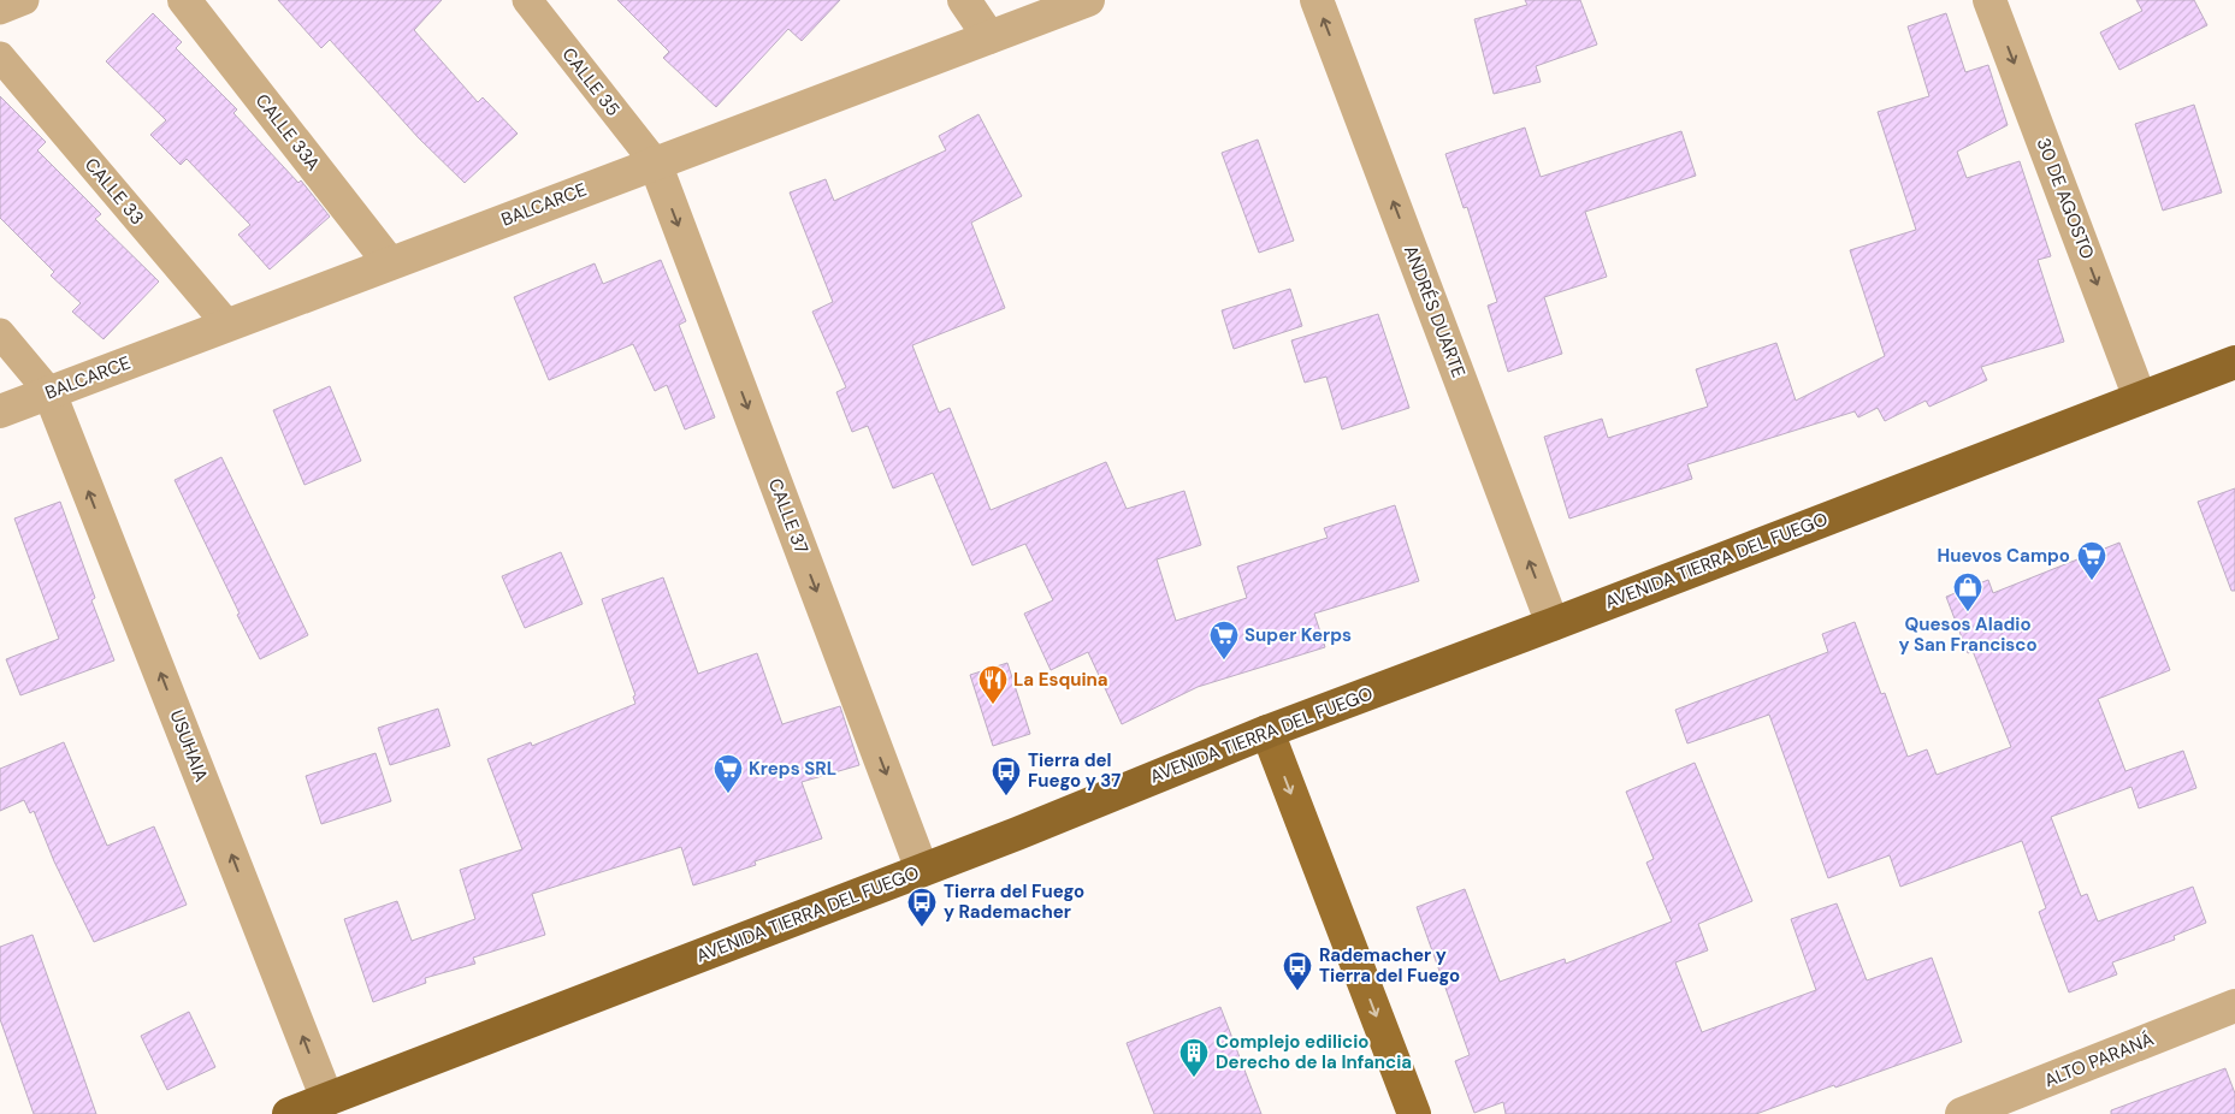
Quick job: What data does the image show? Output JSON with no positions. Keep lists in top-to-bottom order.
{
  "streets": {
    "highway": ["AVENIDA TIERRA DEL FUEGO"],
    "street": [
      "CALLE 35",
      "CALLE 33A",
      "CALLE 33",
      "30 DE AGOSTO",
      "BALCARCE",
      "ANDRÉS DUARTE",
      "CALLE 37",
      "USUHAIA",
      "ALTO PARANÁ"
    ]
  },
  "crossings": [
    ["CALLE 35", "BALCARCE"],
    ["CALLE 35", "CALLE 37"],
    ["CALLE 33A", "BALCARCE"],
    ["CALLE 33", "BALCARCE"],
    ["30 DE AGOSTO", "AVENIDA TIERRA DEL FUEGO"],
    ["BALCARCE", "CALLE 37"],
    ["BALCARCE", "USUHAIA"],
    ["ANDRÉS DUARTE", "AVENIDA TIERRA DEL FUEGO"],
    ["CALLE 37", "AVENIDA TIERRA DEL FUEGO"],
    ["AVENIDA TIERRA DEL FUEGO", "USUHAIA"]
  ],
  "one_way": [
    "30 DE AGOSTO",
    "ANDRÉS DUARTE",
    "CALLE 37",
    "USUHAIA"
  ],
  "places": {
    "supermarket": ["Huevos Campo", "Super Kerps", "Kreps SRL"],
    "shop": ["Quesos Aladio y San Francisco"],
    "restaurant": ["La Esquina"],
    "bus stop": ["Tierra del Fuego y 37", "Tierra del Fuego y Rademacher", "Rademacher y Tierra del Fuego"],
    "building": ["Complejo edilicio Derecho de la Infancia"]
  }
}
